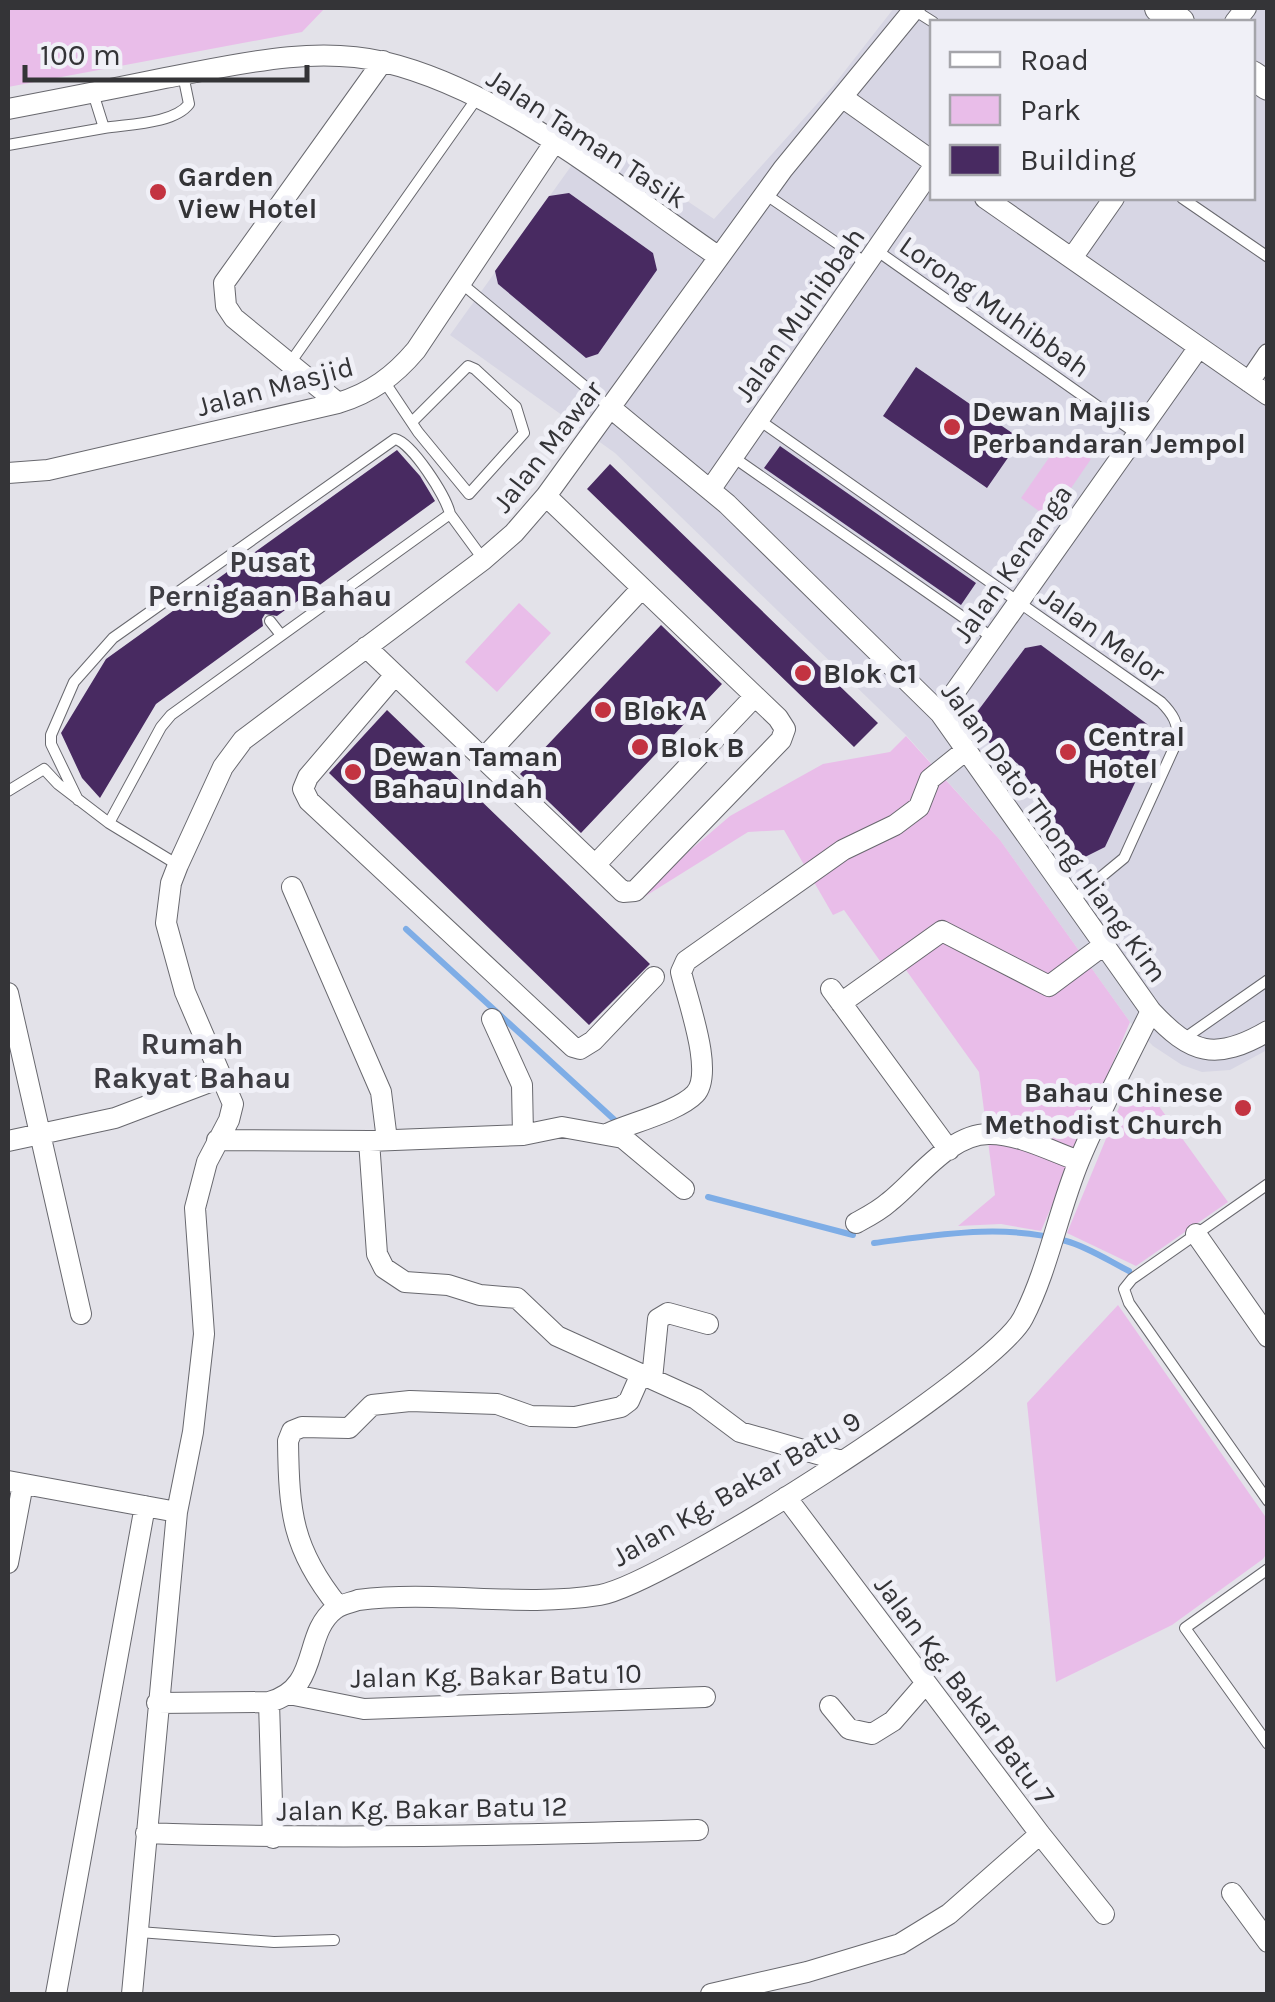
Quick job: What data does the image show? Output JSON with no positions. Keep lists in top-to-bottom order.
{
  "streets": {
    "street": [
      "Jalan Taman Tasik",
      "Jalan Muhibbah",
      "Jalan Masjid",
      "Jalan Mawar",
      "Jalan Kenanga",
      "Jalan Dato' Thong Hiang Kim",
      "Jalan Kg. Bakar Batu 9",
      "Jalan Kg. Bakar Batu 10",
      "Jalan Kg. Bakar Batu 7",
      "Jalan Kg. Bakar Batu 12"
    ],
    "lane": ["Lorong Muhibbah", "Jalan Melor"]
  },
  "crossings": [
    ["Jalan Taman Tasik", "Jalan Masjid"],
    ["Jalan Taman Tasik", "Jalan Mawar"],
    ["Lorong Muhibbah", "Jalan Muhibbah"],
    ["Lorong Muhibbah", "Jalan Mawar"],
    ["Lorong Muhibbah", "Jalan Kenanga"],
    ["Jalan Muhibbah", "Jalan Dato' Thong Hiang Kim"],
    ["Jalan Mawar", "Jalan Dato' Thong Hiang Kim"],
    ["Jalan Mawar", "Jalan Kg. Bakar Batu 12"],
    ["Jalan Kenanga", "Jalan Melor"],
    ["Jalan Kenanga", "Jalan Dato' Thong Hiang Kim"],
    ["Jalan Melor", "Jalan Dato' Thong Hiang Kim"],
    ["Jalan Dato' Thong Hiang Kim", "Jalan Kg. Bakar Batu 9"],
    ["Jalan Kg. Bakar Batu 9", "Jalan Kg. Bakar Batu 7"]
  ],
  "districts": ["Pusat Pernigaan Bahau", "Rumah Rakyat Bahau"],
  "places": [
    "Garden View Hotel",
    "Dewan Majlis Perbandaran Jempol",
    "Blok C1",
    "Blok A",
    "Blok B",
    "Central Hotel",
    "Dewan Taman Bahau Indah",
    "Bahau Chinese Methodist Church"
  ],
  "legend": ["Road", "Park", "Building"],
  "scale_bar": "100 m"
}
